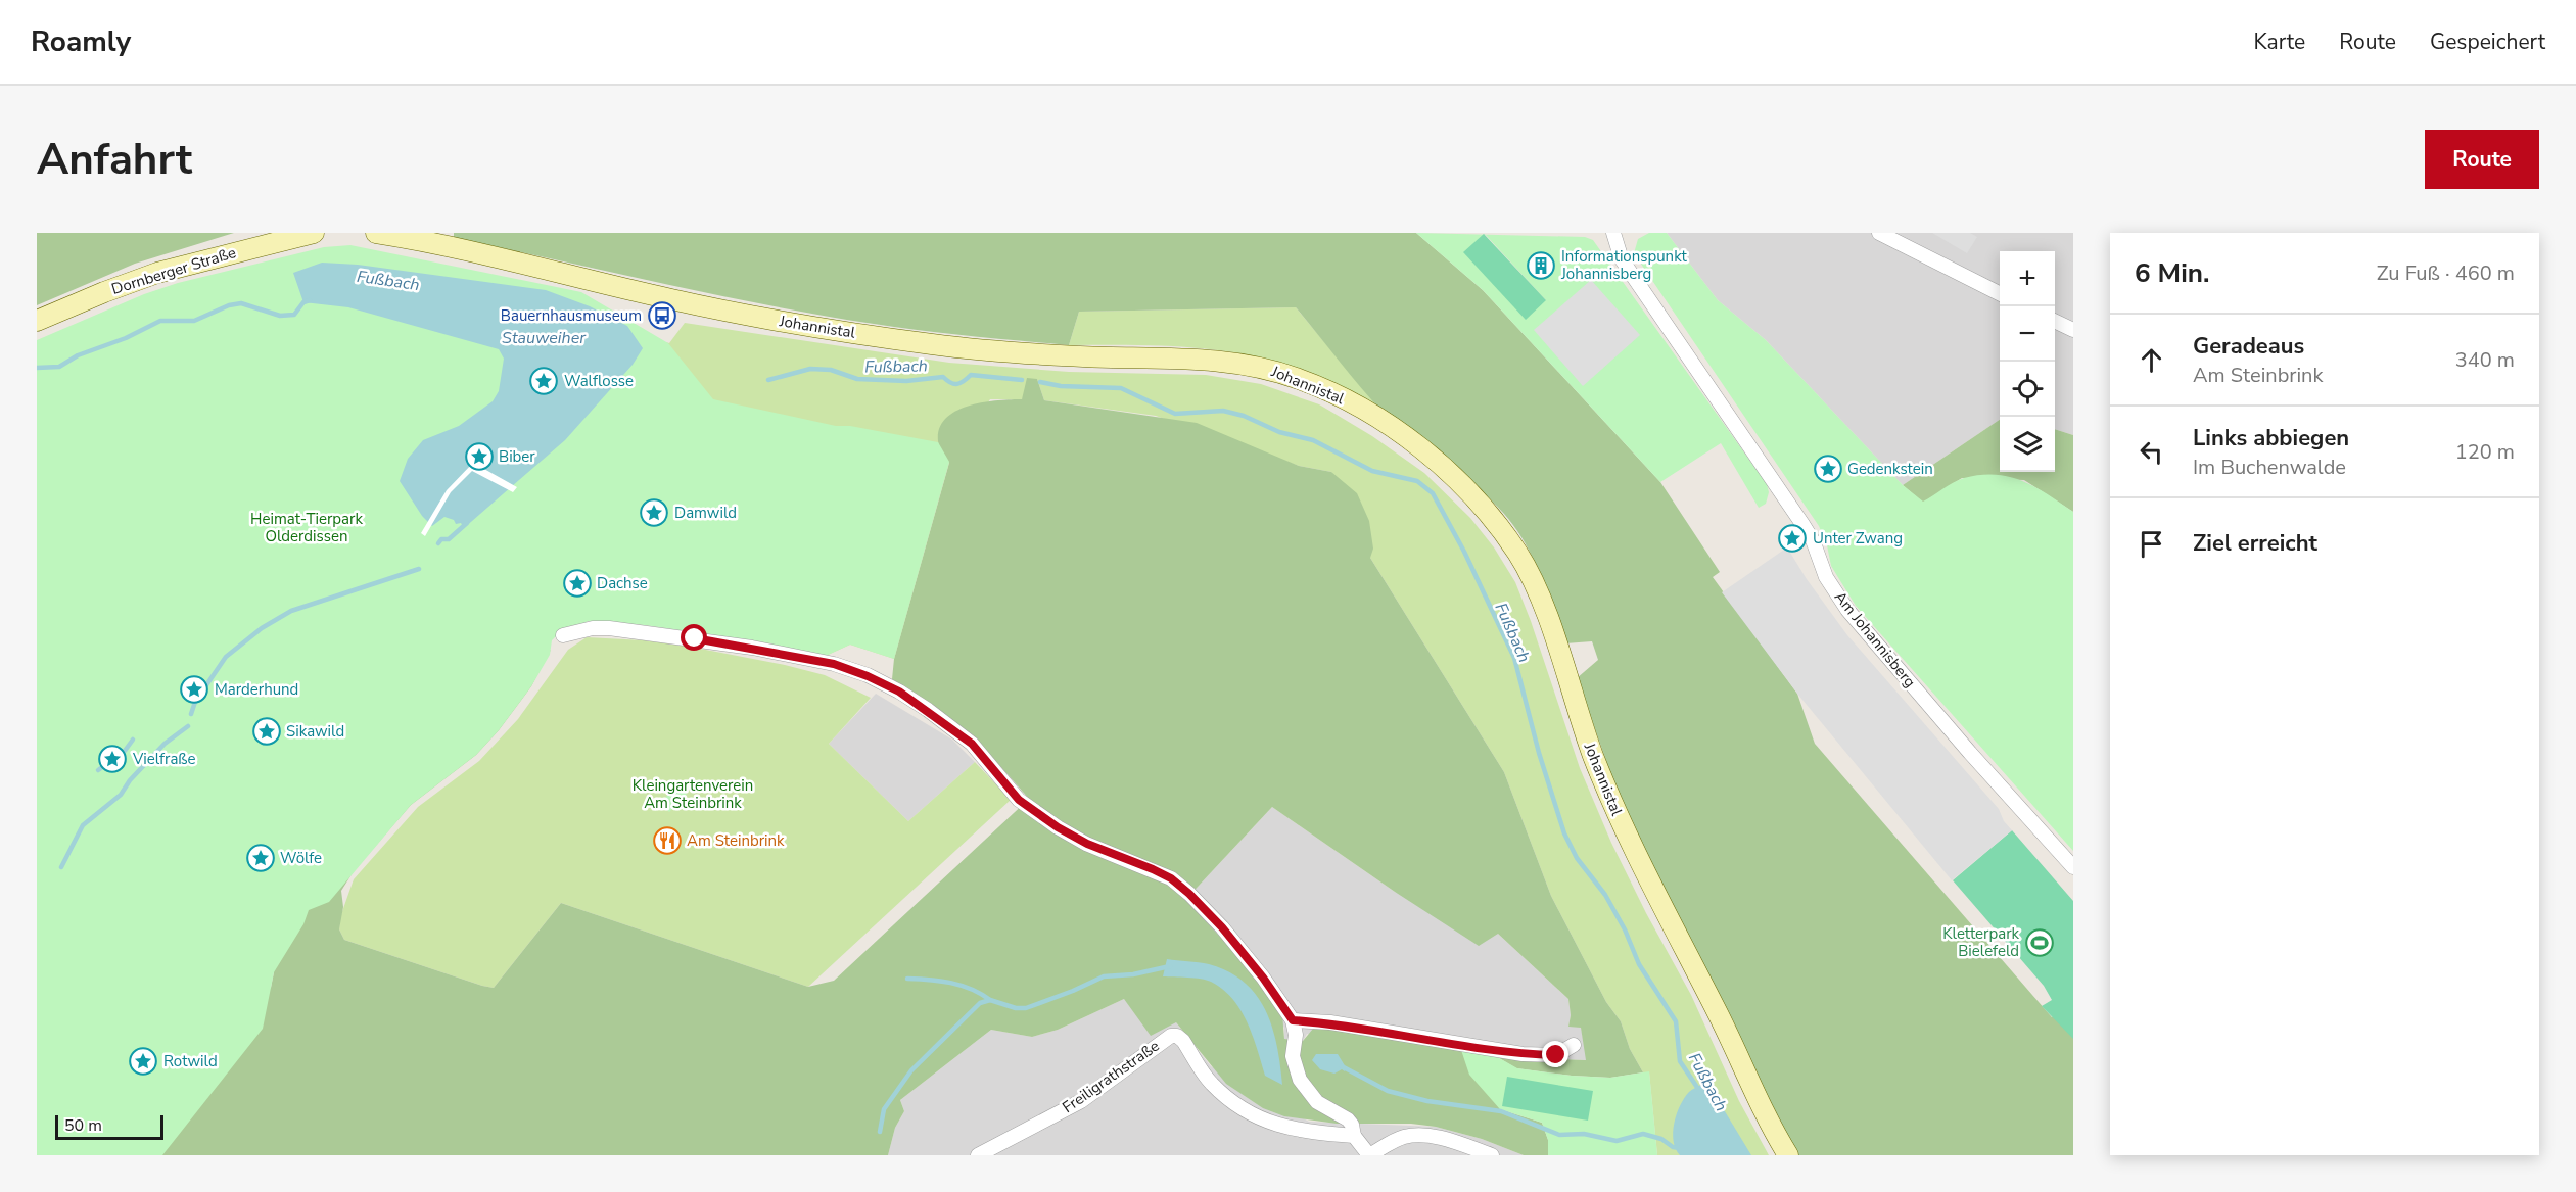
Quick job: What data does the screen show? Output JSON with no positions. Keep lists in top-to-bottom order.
{
  "streets": {
    "main road": ["Dornberger Straße", "Johannistal"],
    "street": ["Am Johannisberg", "Freiligrathstraße"]
  },
  "water": ["Fußbach", "Stauweiher"],
  "parks": ["Heimat-Tierpark Olderdissen", "Kleingartenverein Am Steinbrink"],
  "places": {
    "building": ["Informationspunkt Johannisberg"],
    "bus stop": ["Bauernhausmuseum"],
    "place": [
      "Walflosse",
      "Biber",
      "Gedenkstein",
      "Damwild",
      "Unter Zwang",
      "Dachse",
      "Marderhund",
      "Sikawild",
      "Vielfraße",
      "Wölfe",
      "Rotwild"
    ],
    "restaurant": ["Am Steinbrink"],
    "sports": ["Kletterpark Bielefeld"]
  },
  "scale_bar": "50 m",
  "page": {
    "header": "Roamly",
    "nav": ["Karte", "Route", "Gespeichert"],
    "buttons": "Route",
    "title": "Anfahrt",
    "heading": ["6 Min.", "Zu Fuß · 460 m"],
    "map_buttons": ["+", "−"],
    "list": [
      ["Geradeaus", "Am Steinbrink", "340 m"],
      ["Links abbiegen", "Im Buchenwalde", "120 m"],
      "Ziel erreicht"
    ],
    "scale": "50 m"
  }
}
